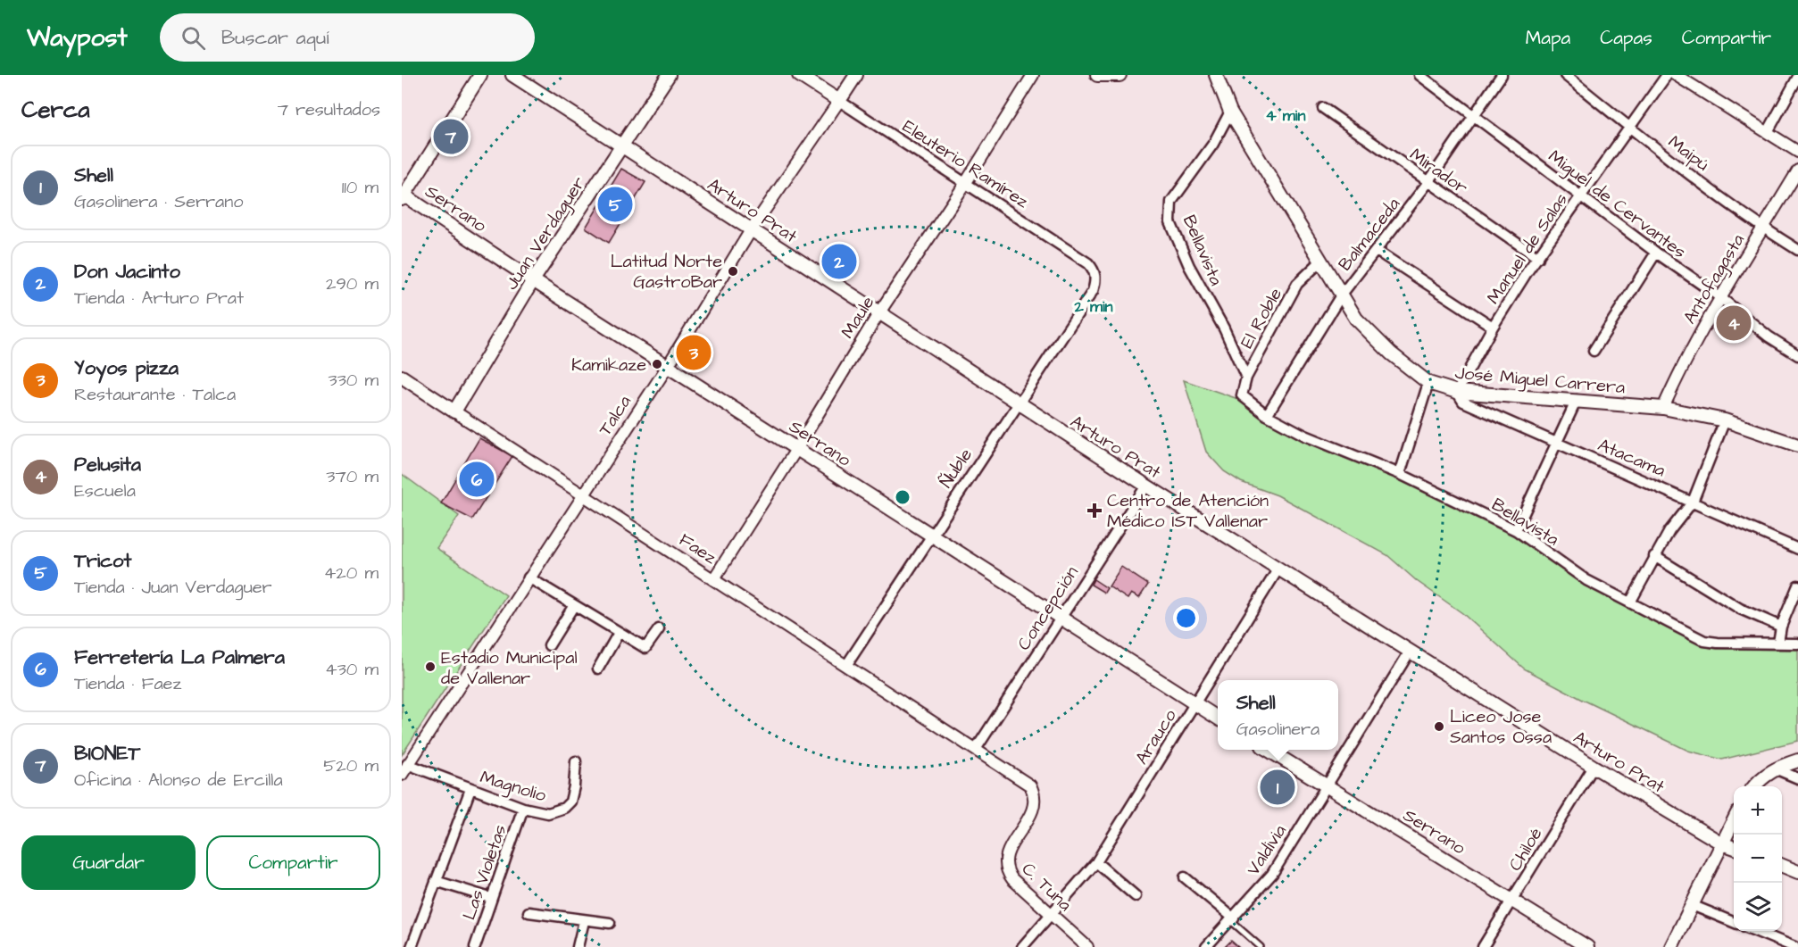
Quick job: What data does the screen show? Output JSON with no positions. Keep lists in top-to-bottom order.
{
  "streets": {
    "main road": [
      "Eleuterio Ramírez",
      "Serrano",
      "Arturo Prat",
      "Juan Verdaguer",
      "José Miguel Carrera",
      "Talca",
      "Faez"
    ],
    "street": [
      "Maipú",
      "Mirador",
      "Miguel de Cervantes",
      "Balmaceda",
      "Manuel de Salas",
      "Bellavista",
      "Antofagasta",
      "Maule",
      "El Roble",
      "Atacama",
      "Ñuble",
      "Concepción",
      "Arauco",
      "Magnolio",
      "Chiloé",
      "Valdivia",
      "Las Violetas",
      "C. Tuna"
    ]
  },
  "crossings": [
    ["Maipú", "Manuel de Salas"],
    ["Maipú", "Antofagasta"],
    ["Eleuterio Ramírez", "Maule"],
    ["Eleuterio Ramírez", "Talca"],
    ["Eleuterio Ramírez", "Ñuble"],
    ["Mirador", "Balmaceda"],
    ["Mirador", "Manuel de Salas"],
    ["Miguel de Cervantes", "Balmaceda"],
    ["Miguel de Cervantes", "Manuel de Salas"],
    ["Miguel de Cervantes", "Antofagasta"],
    ["Serrano", "Juan Verdaguer"],
    ["Serrano", "Maule"],
    ["Serrano", "Talca"],
    ["Serrano", "Ñuble"],
    ["Serrano", "Concepción"],
    ["Serrano", "Arauco"],
    ["Serrano", "Chiloé"],
    ["Serrano", "Valdivia"],
    ["Arturo Prat", "Juan Verdaguer"],
    ["Arturo Prat", "Maule"],
    ["Arturo Prat", "Talca"],
    ["Arturo Prat", "Ñuble"],
    ["Arturo Prat", "Concepción"],
    ["Arturo Prat", "Arauco"],
    ["Arturo Prat", "Chiloé"],
    ["Arturo Prat", "Valdivia"],
    ["Juan Verdaguer", "Faez"],
    ["Balmaceda", "Bellavista"],
    ["Balmaceda", "José Miguel Carrera"],
    ["Manuel de Salas", "José Miguel Carrera"],
    ["Manuel de Salas", "Atacama"],
    ["Bellavista", "El Roble"],
    ["Bellavista", "José Miguel Carrera"],
    ["Antofagasta", "José Miguel Carrera"],
    ["Maule", "Faez"],
    ["El Roble", "José Miguel Carrera"],
    ["José Miguel Carrera", "Atacama"],
    ["Talca", "Faez"],
    ["Talca", "Magnolio"],
    ["Ñuble", "Faez"],
    ["Faez", "Concepción"],
    ["Faez", "C. Tuna"],
    ["Concepción", "C. Tuna"],
    ["Arauco", "C. Tuna"],
    ["Magnolio", "Las Violetas"]
  ],
  "places": {
    "other": [
      "Latitud Norte GastroBar",
      "Kamikaze",
      "Estadio Municipal de Vallenar",
      "Liceo Jose Santos Ossa"
    ],
    "health": ["Centro de Atención Médico IST Vallenar"]
  },
  "page": {
    "header": "Waypost",
    "search": "Buscar aquí",
    "nav": ["Mapa", "Capas", "Compartir"],
    "heading": ["Cerca", "7 resultados"],
    "pins": [
      "7",
      "5",
      "2",
      "4",
      "3",
      "6",
      "1"
    ],
    "list": [
      {
        "mark": "1",
        "name": "Shell",
        "note": "Gasolinera · Serrano",
        "value": "110 m"
      },
      {
        "mark": "2",
        "name": "Don Jacinto",
        "note": "Tienda · Arturo Prat",
        "value": "290 m"
      },
      {
        "mark": "3",
        "name": "Yoyos pizza",
        "note": "Restaurante · Talca",
        "value": "330 m"
      },
      {
        "mark": "4",
        "name": "Pelusita",
        "note": "Escuela",
        "value": "370 m"
      },
      {
        "mark": "5",
        "name": "Tricot",
        "note": "Tienda · Juan Verdaguer",
        "value": "420 m"
      },
      {
        "mark": "6",
        "name": "Ferretería La Palmera",
        "note": "Tienda · Faez",
        "value": "430 m"
      },
      {
        "mark": "7",
        "name": "BIONET",
        "note": "Oficina · Alonso de Ercilla",
        "value": "520 m"
      }
    ],
    "popup": ["Shell", "Gasolinera"],
    "map_buttons": ["+", "−"],
    "buttons": ["Guardar", "Compartir"]
  },
  "rings": ["4 min", "2 min"]
}
